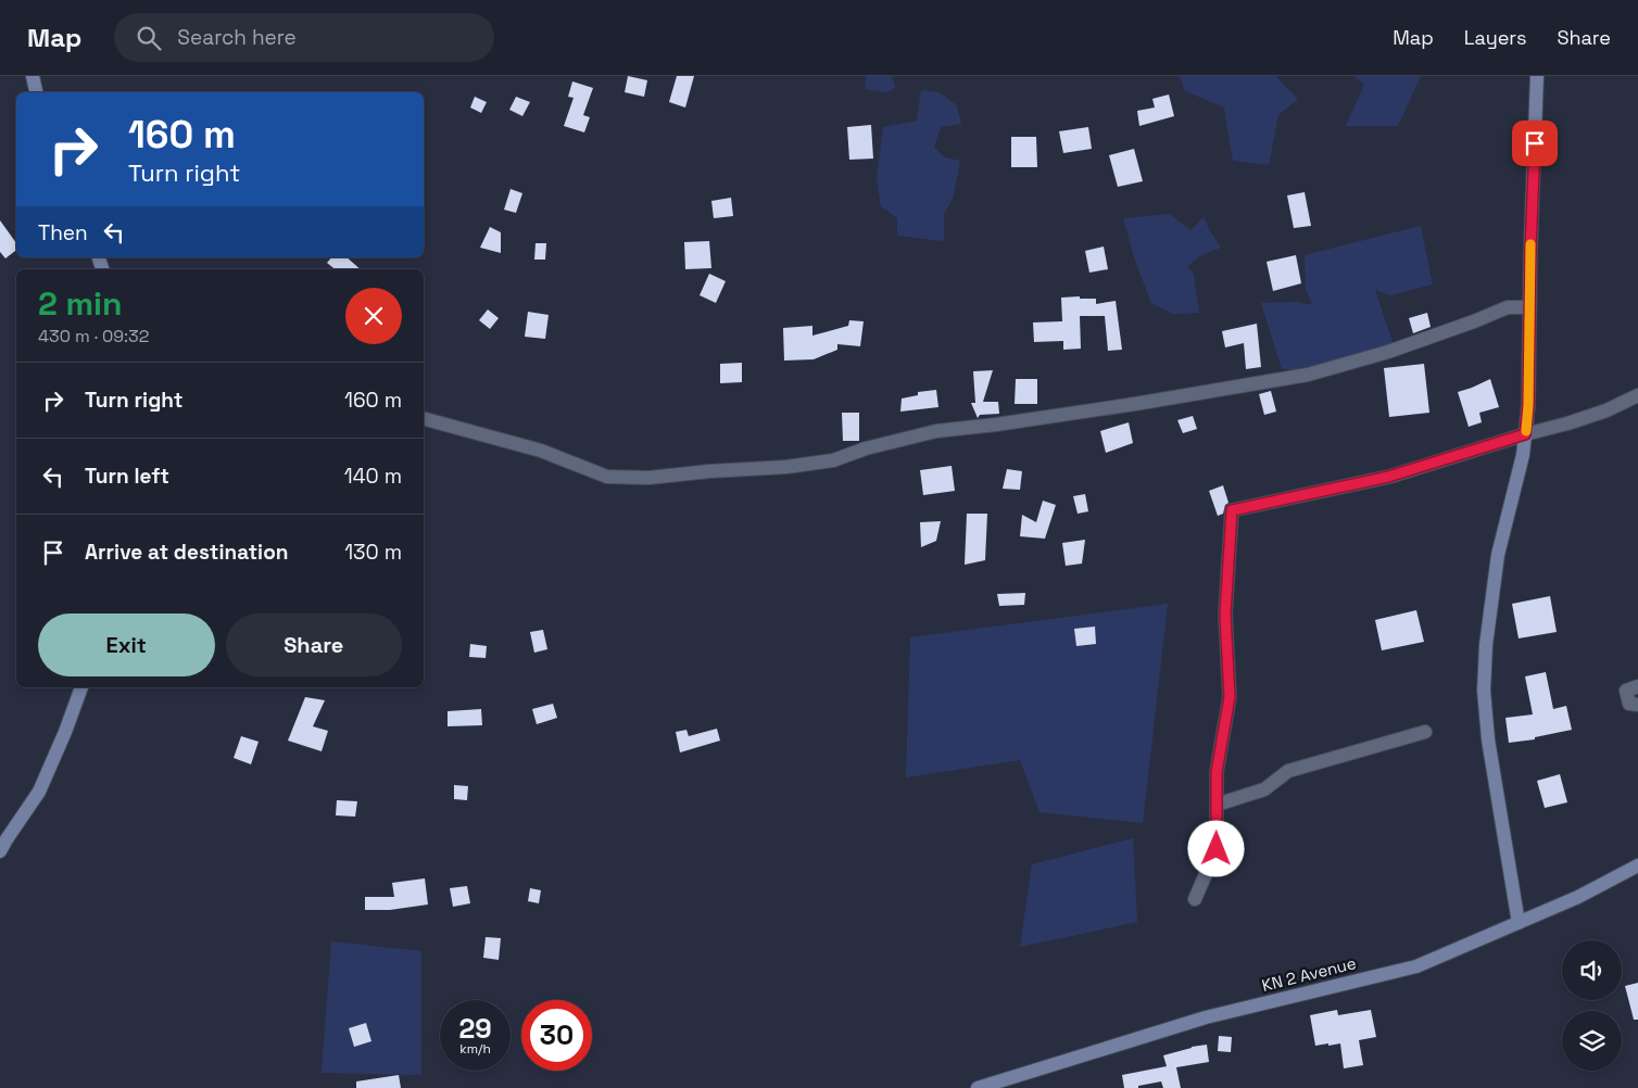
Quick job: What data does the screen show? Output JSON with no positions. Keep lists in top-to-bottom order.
{
  "streets": {
    "main road": ["KN 2 Avenue"]
  },
  "page": {
    "header": "Map",
    "search": "Search here",
    "nav": ["Map", "Layers", "Share"],
    "turn": ["160 m", "Turn right"],
    "then": "Then",
    "heading": ["2 min", "430 m · 09:32"],
    "list": [
      {
        "name": "Turn right",
        "value": "160 m"
      },
      {
        "name": "Turn left",
        "value": "140 m"
      },
      {
        "name": "Arrive at destination",
        "value": "130 m"
      }
    ],
    "buttons": ["Exit", "Share"],
    "speed": "29 km/h",
    "limit": "30"
  }
}
